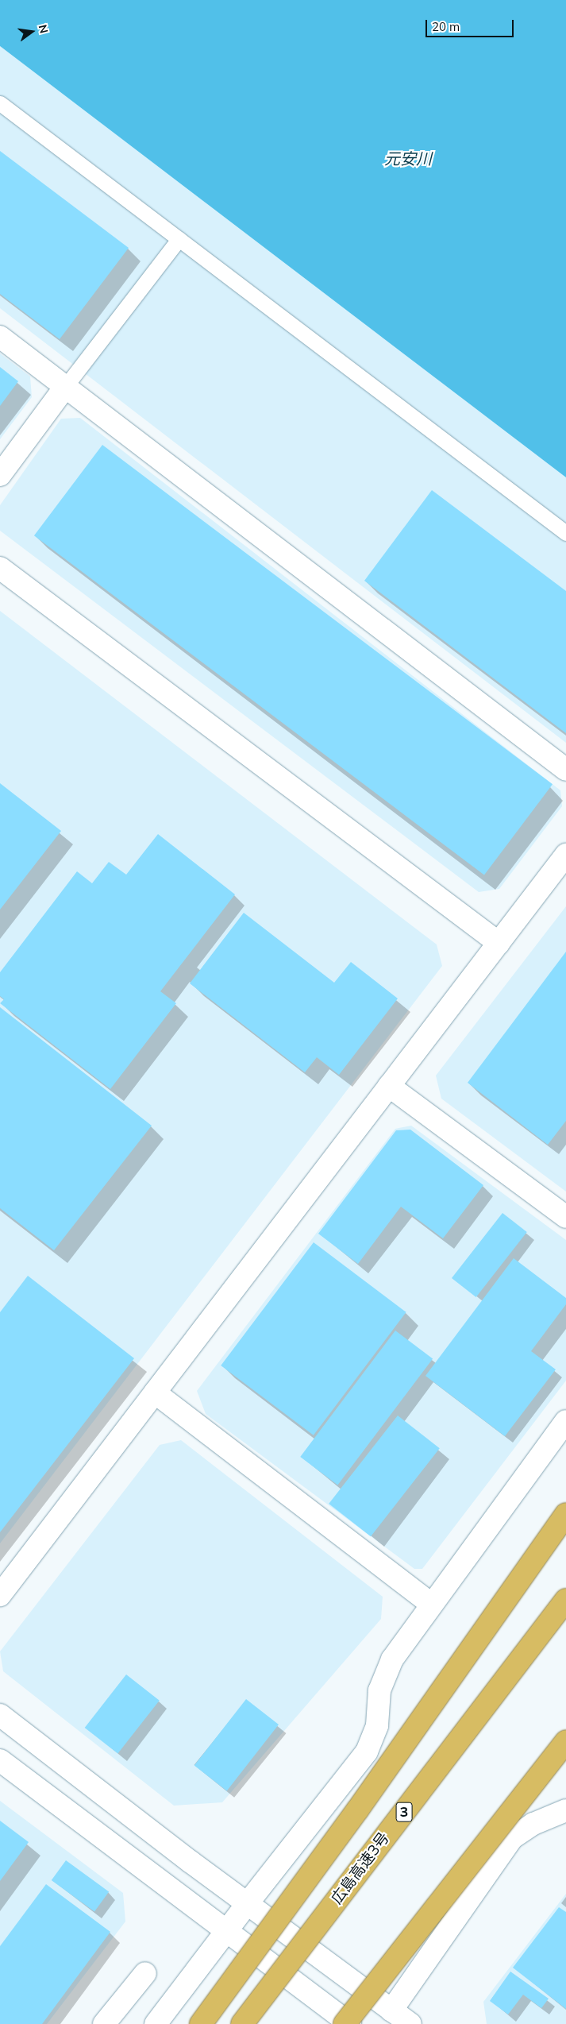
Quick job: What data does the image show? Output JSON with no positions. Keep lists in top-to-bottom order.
{
  "streets": {
    "highway": ["3", "広島高速3号"]
  },
  "water": ["元安川"],
  "scale_bar": "20 m",
  "north": "right"
}
